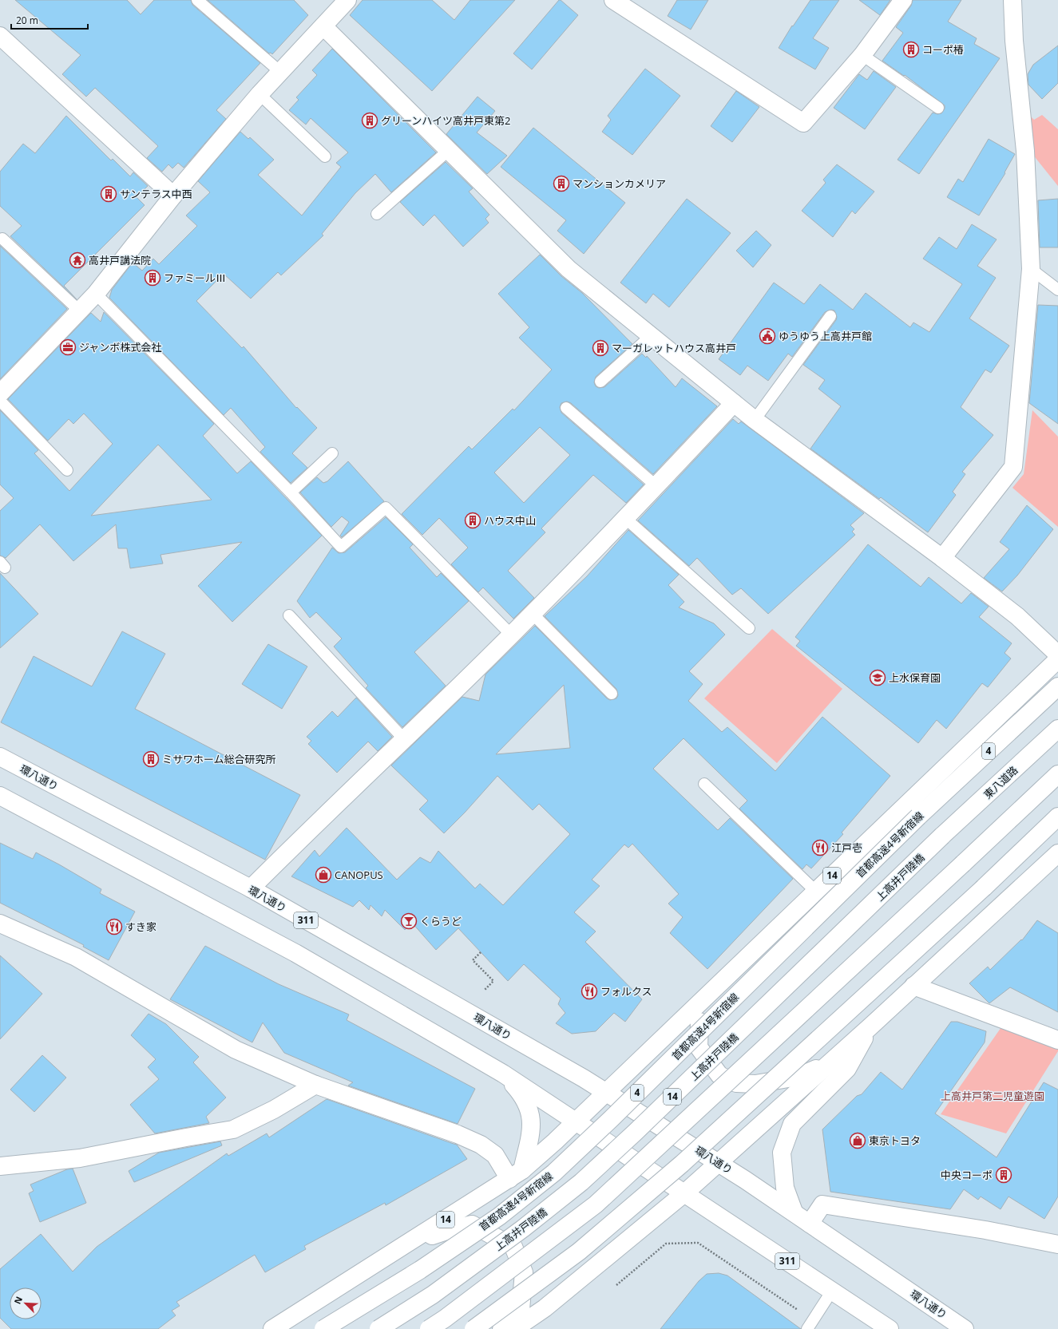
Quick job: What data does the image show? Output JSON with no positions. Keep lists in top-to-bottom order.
{
  "streets": {
    "main road": [
      "4",
      "環八通り",
      "東八道路",
      "首都高速4号新宿線",
      "14",
      "上高井戸陸橋",
      "311"
    ]
  },
  "crossings": [
    ["環八通り", "14"],
    ["東八道路", "上高井戸陸橋"],
    ["14", "311"]
  ],
  "parks": ["上高井戸第二児童遊園"],
  "places": {
    "building": [
      "コーポ椿",
      "グリーンハイツ高井戸東第2",
      "マンションカメリア",
      "サンテラス中西",
      "ファミールⅢ",
      "マーガレットハウス高井戸",
      "ハウス中山",
      "ミサワホーム総合研究所",
      "中央コーポ"
    ],
    "temple": ["高井戸講法院"],
    "public building": ["ゆうゆう上高井戸館"],
    "office": ["ジャンボ株式会社"],
    "school or university": ["上水保育園"],
    "restaurant": ["江戸壱", "すき家", "フォルクス"],
    "shop": ["CANOPUS", "東京トヨタ"],
    "bar": ["くらうど"]
  },
  "scale_bar": "20 m",
  "north": "top left"
}
